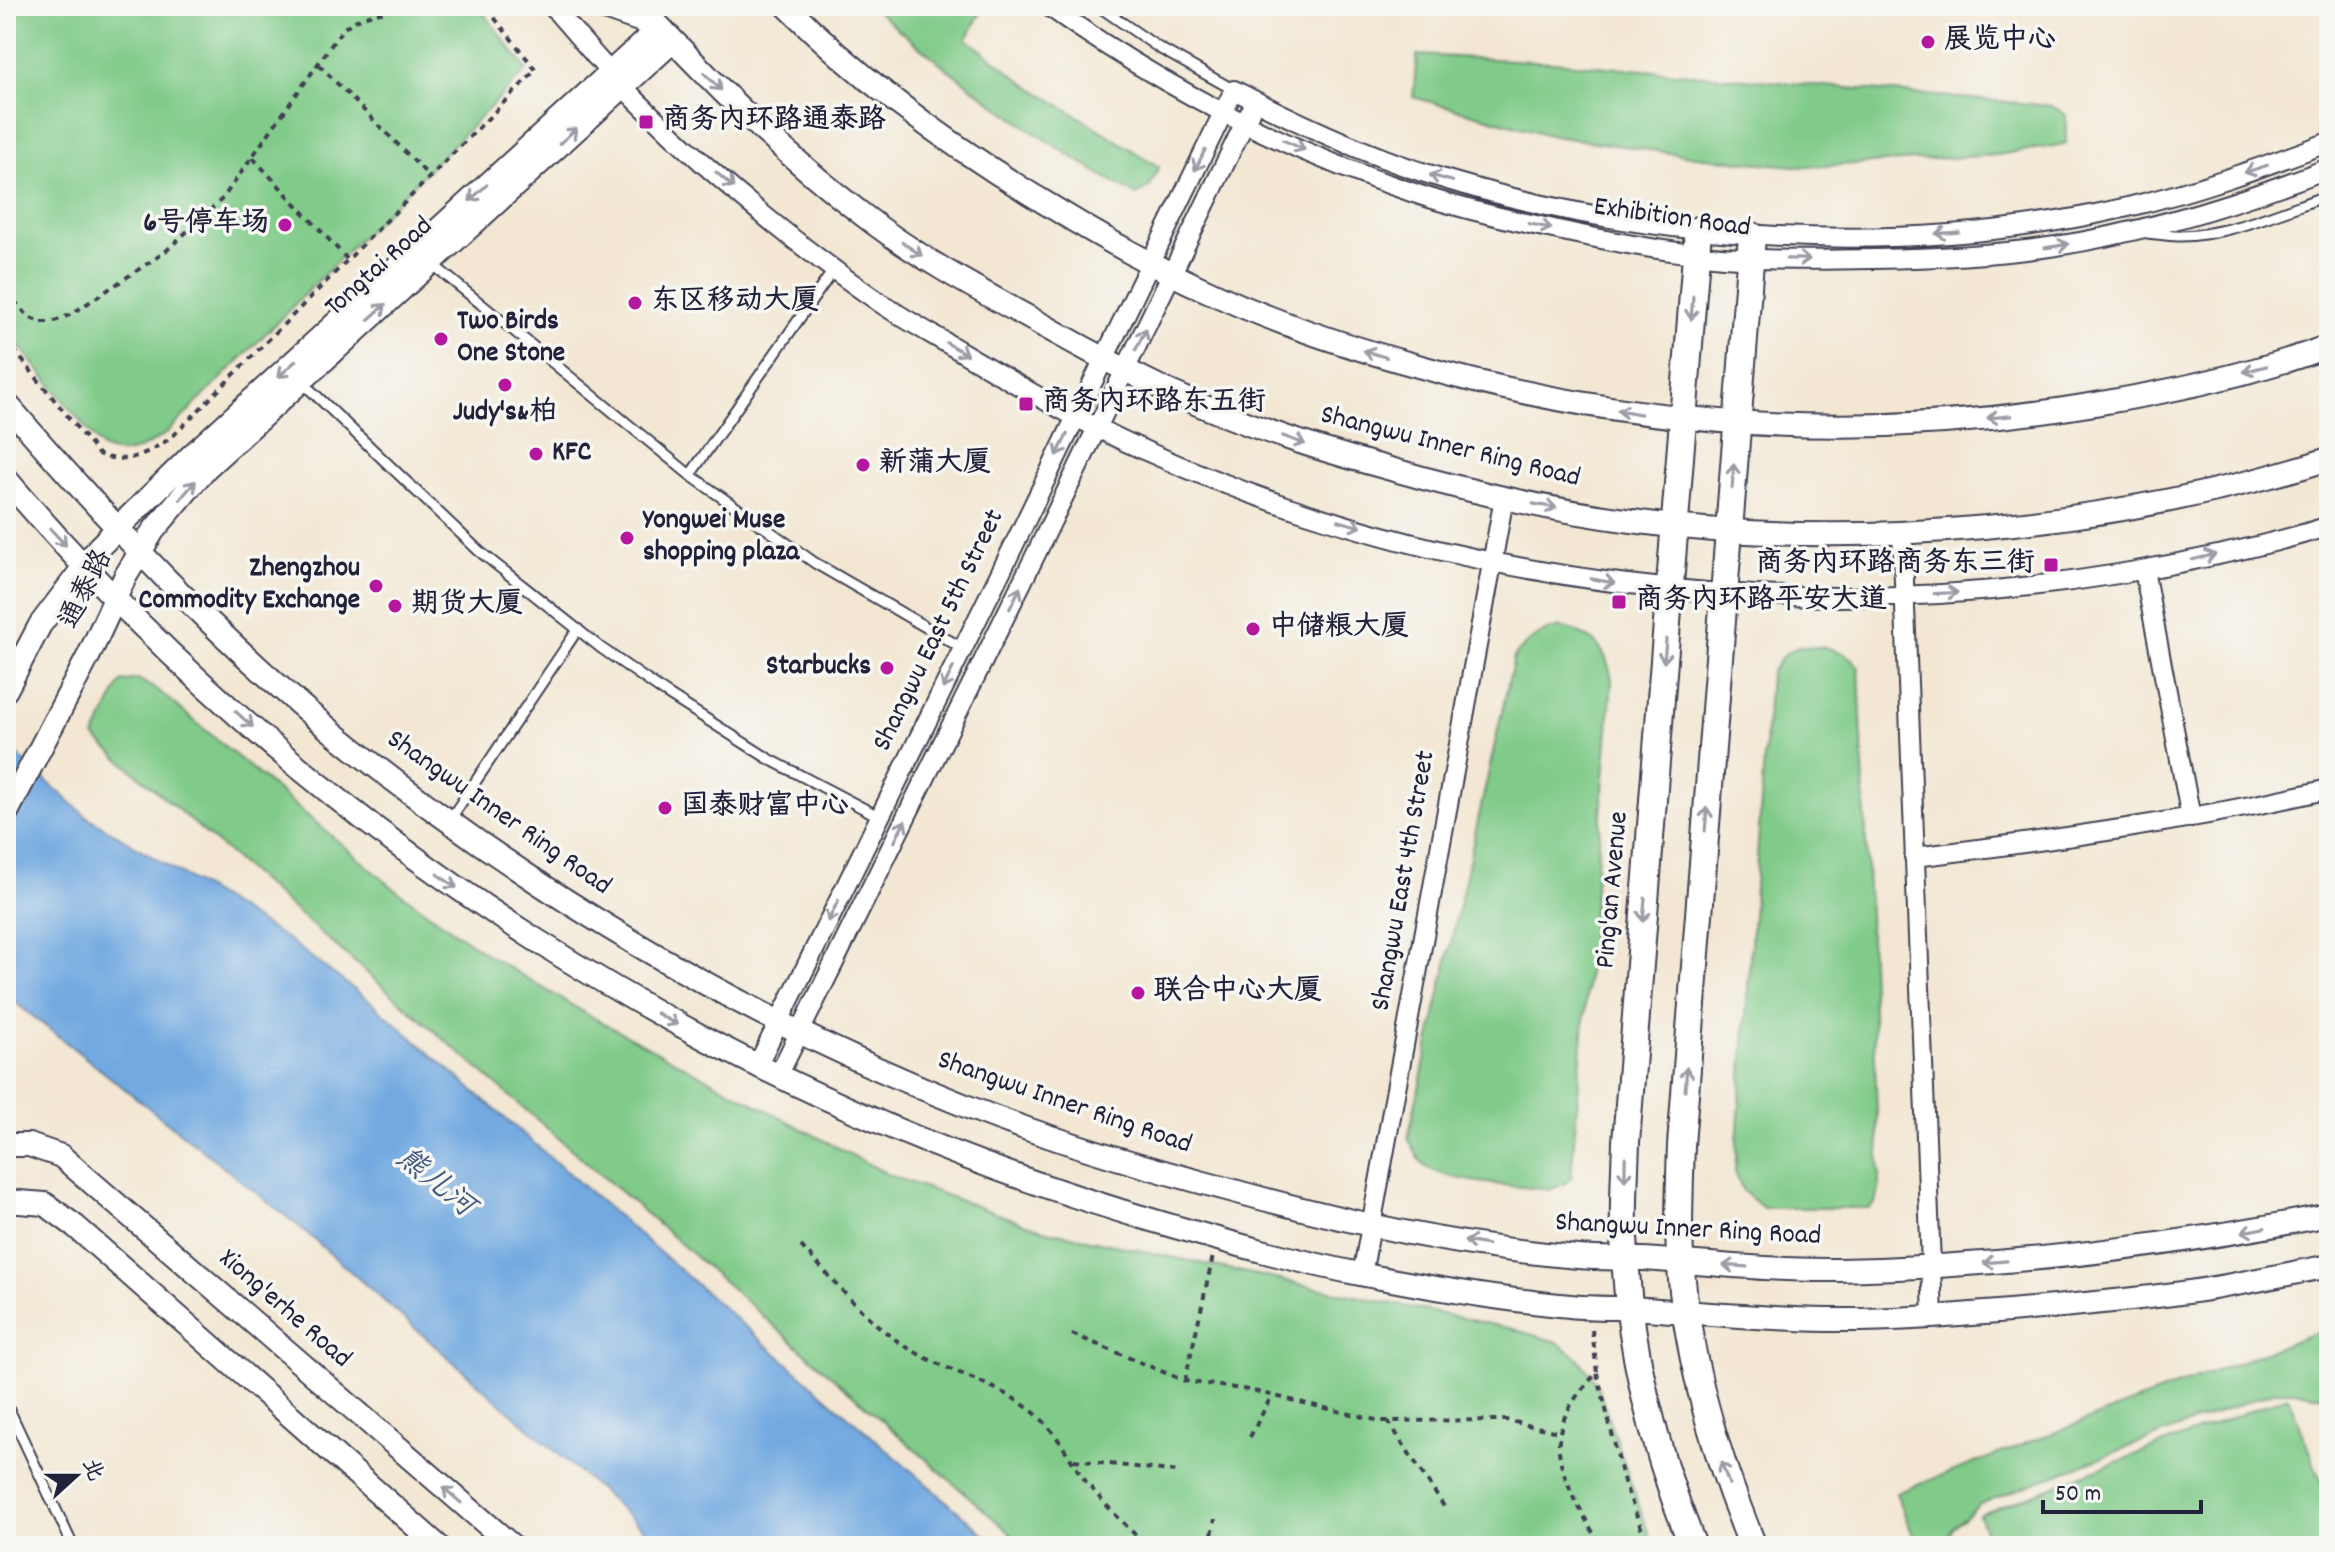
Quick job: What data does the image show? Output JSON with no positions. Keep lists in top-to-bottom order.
{
  "streets": {
    "main road": ["Ping'an Avenue"],
    "street": [
      "Exhibition Road",
      "Tongtai Road",
      "Shangwu Inner Ring Road",
      "通泰路",
      "Shangwu East 5th Street",
      "Shangwu East 4th Street",
      "Xiong'erhe Road"
    ]
  },
  "crossings": [
    ["Exhibition Road", "Shangwu East 5th Street"],
    ["Exhibition Road", "Ping'an Avenue"],
    ["Tongtai Road", "Shangwu Inner Ring Road"],
    ["Tongtai Road", "通泰路"],
    ["Shangwu Inner Ring Road", "通泰路"],
    ["Shangwu Inner Ring Road", "Shangwu East 5th Street"],
    ["Shangwu Inner Ring Road", "Shangwu East 4th Street"],
    ["Shangwu Inner Ring Road", "Ping'an Avenue"]
  ],
  "water": ["熊儿河"],
  "places": {
    "other": [
      "展览中心",
      "6号停车场",
      "东区移动大厦",
      "Two Birds One Stone",
      "Judy's&柏",
      "KFC",
      "新蒲大厦",
      "Yongwei Muse shopping plaza",
      "Zhengzhou Commodity Exchange",
      "期货大厦",
      "中储粮大厦",
      "Starbucks",
      "国泰财富中心",
      "联合中心大厦"
    ],
    "transit": [
      "商务内环路通泰路",
      "商务内环路东五街",
      "商务内环路商务东三街",
      "商务内环路平安大道"
    ]
  },
  "scale_bar": "50 m",
  "north": "right"
}
